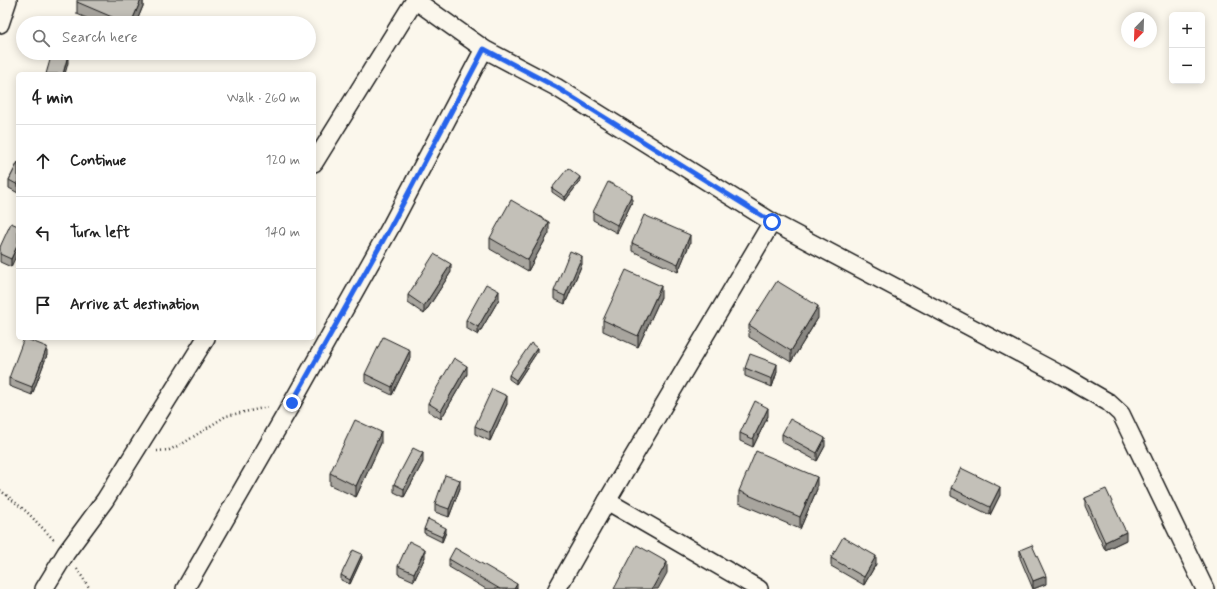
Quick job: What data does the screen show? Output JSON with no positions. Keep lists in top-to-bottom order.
{
  "north": "bottom left",
  "page": {
    "map_buttons": ["+", "−"],
    "search": "Search here",
    "heading": ["4 min", "Walk · 260 m"],
    "list": [
      ["Continue", "120 m"],
      ["Turn left", "140 m"],
      "Arrive at destination"
    ]
  }
}
